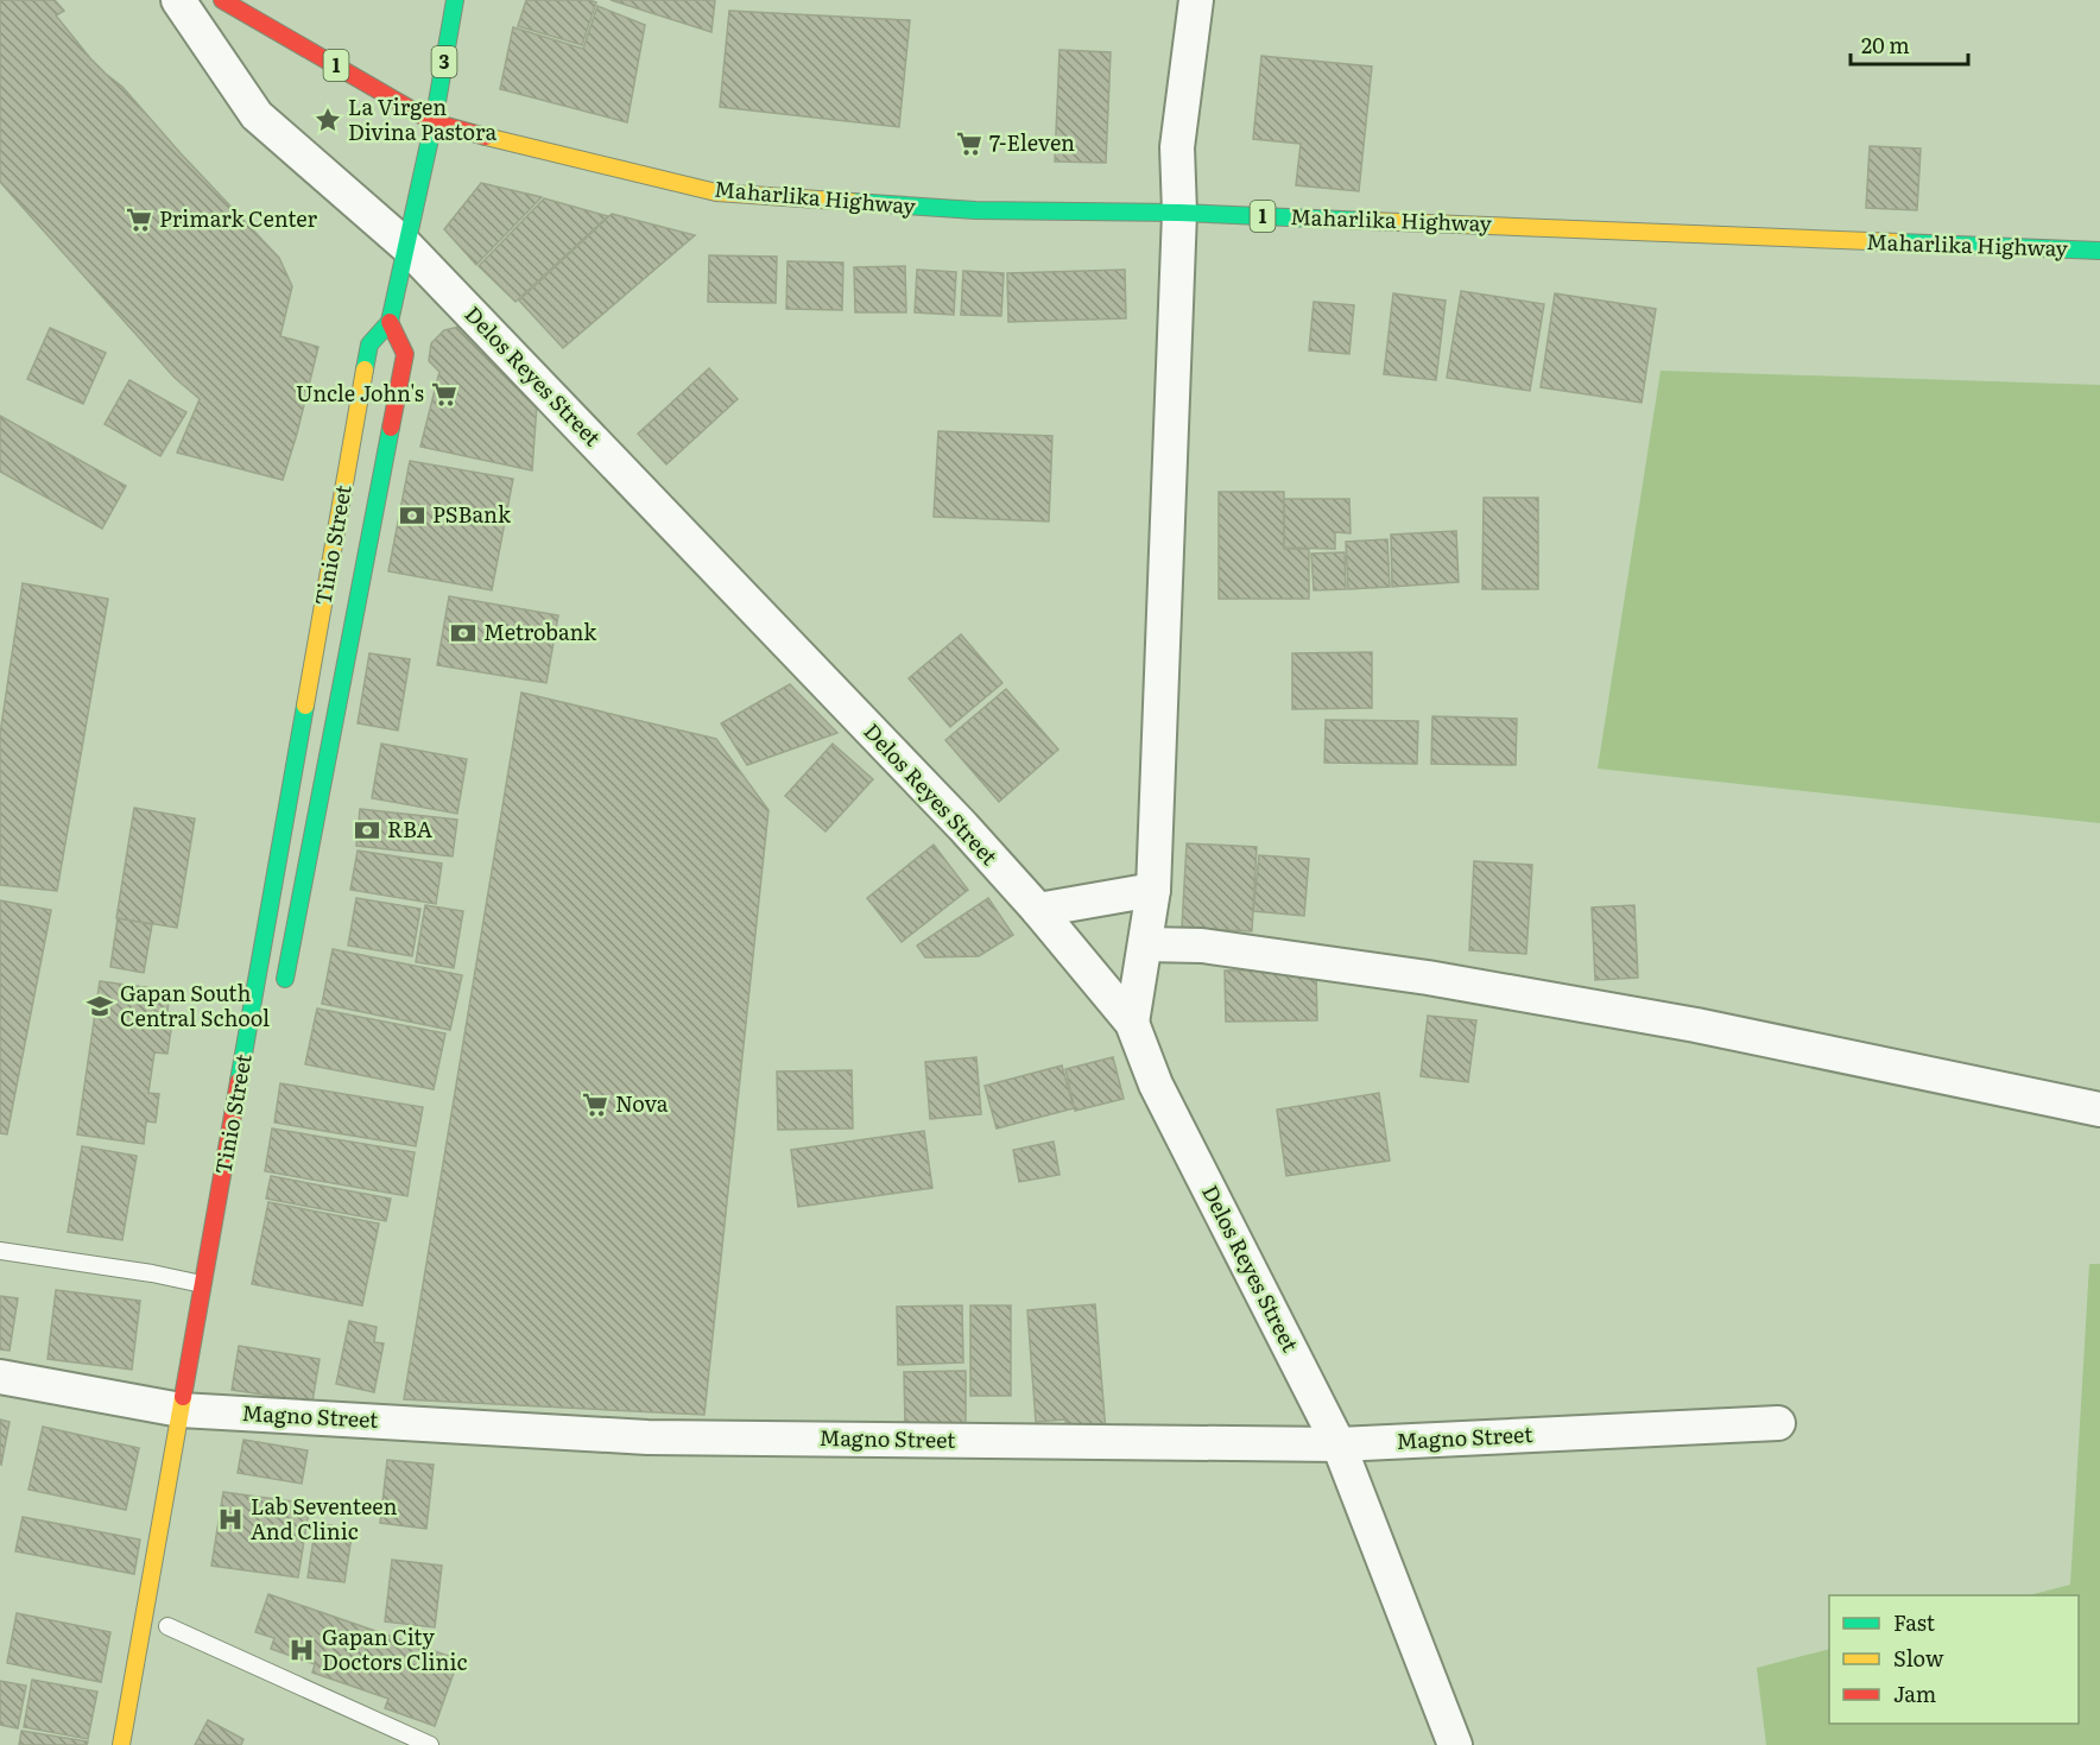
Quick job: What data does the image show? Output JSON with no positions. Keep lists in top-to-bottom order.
{
  "streets": {
    "main road": [
      "3",
      "1",
      "Maharlika Highway",
      "Tinio Street"
    ],
    "street": ["Delos Reyes Street", "Magno Street"]
  },
  "crossings": [
    ["3", "1"],
    ["3", "Maharlika Highway"],
    ["3", "Tinio Street"],
    ["1", "Maharlika Highway"],
    ["1", "Tinio Street"],
    ["Maharlika Highway", "Tinio Street"],
    ["Delos Reyes Street", "Tinio Street"],
    ["Delos Reyes Street", "Magno Street"],
    ["Tinio Street", "Magno Street"]
  ],
  "places": {
    "place": ["La Virgen Divina Pastora"],
    "supermarket": [
      "7-Eleven",
      "Primark Center",
      "Uncle John's",
      "Nova"
    ],
    "bank": ["PSBank", "Metrobank", "RBA"],
    "school or university": ["Gapan South Central School"],
    "hospital": ["Lab Seventeen And Clinic", "Gapan City Doctors Clinic"]
  },
  "legend": ["Fast", "Slow", "Jam"],
  "scale_bar": "20 m"
}
